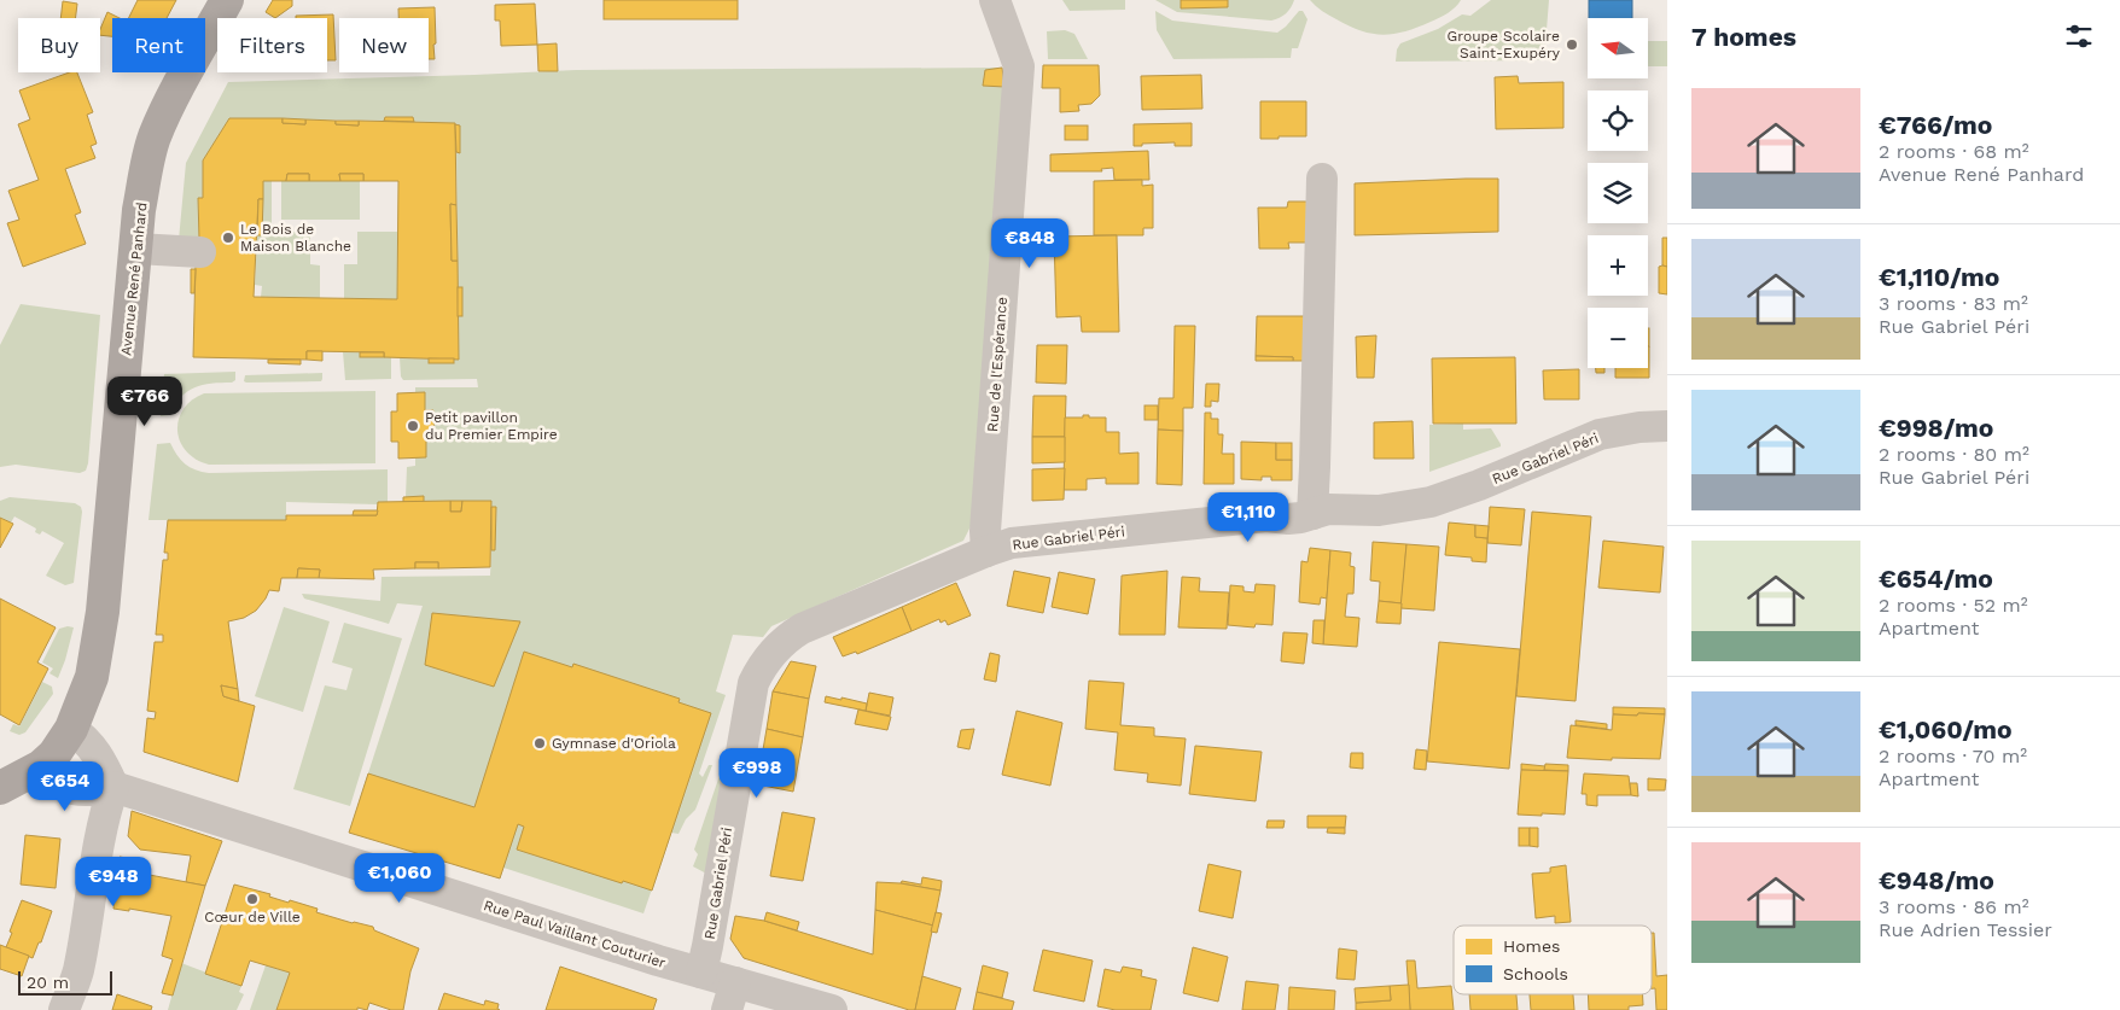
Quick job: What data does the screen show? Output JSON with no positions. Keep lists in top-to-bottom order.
{
  "streets": {
    "main road": ["Avenue René Panhard"],
    "street": ["Rue de l'Espérance", "Rue Gabriel Péri", "Rue Paul Vaillant Couturier"]
  },
  "crossings": [
    ["Avenue René Panhard", "Rue Paul Vaillant Couturier"],
    ["Rue de l'Espérance", "Rue Gabriel Péri"],
    ["Rue Gabriel Péri", "Rue Paul Vaillant Couturier"]
  ],
  "places": [
    "Groupe Scolaire Saint-Exupéry",
    "Le Bois de Maison Blanche",
    "Petit pavillon du Premier Empire",
    "Gymnase d'Oriola",
    "Cœur de Ville"
  ],
  "legend": ["Homes", "Schools"],
  "scale_bar": "20 m",
  "north": "left",
  "page": {
    "heading": "7 homes",
    "map_buttons": ["+", "−"],
    "chip": [
      "Buy",
      "Rent",
      "Filters",
      "New"
    ],
    "list": [
      {
        "name": "€766/mo",
        "note": "2 rooms · 68 m² · Avenue René Panhard"
      },
      {
        "name": "€1,110/mo",
        "note": "3 rooms · 83 m² · Rue Gabriel Péri"
      },
      {
        "name": "€998/mo",
        "note": "2 rooms · 80 m² · Rue Gabriel Péri"
      },
      {
        "name": "€654/mo",
        "note": "2 rooms · 52 m² · Apartment"
      },
      {
        "name": "€1,060/mo",
        "note": "2 rooms · 70 m² · Apartment"
      },
      {
        "name": "€948/mo",
        "note": "3 rooms · 86 m² · Rue Adrien Tessier"
      }
    ],
    "price": [
      "€848",
      "€766",
      "€1,110",
      "€998",
      "€654",
      "€1,060",
      "€948"
    ],
    "scale": "20 m"
  }
}
